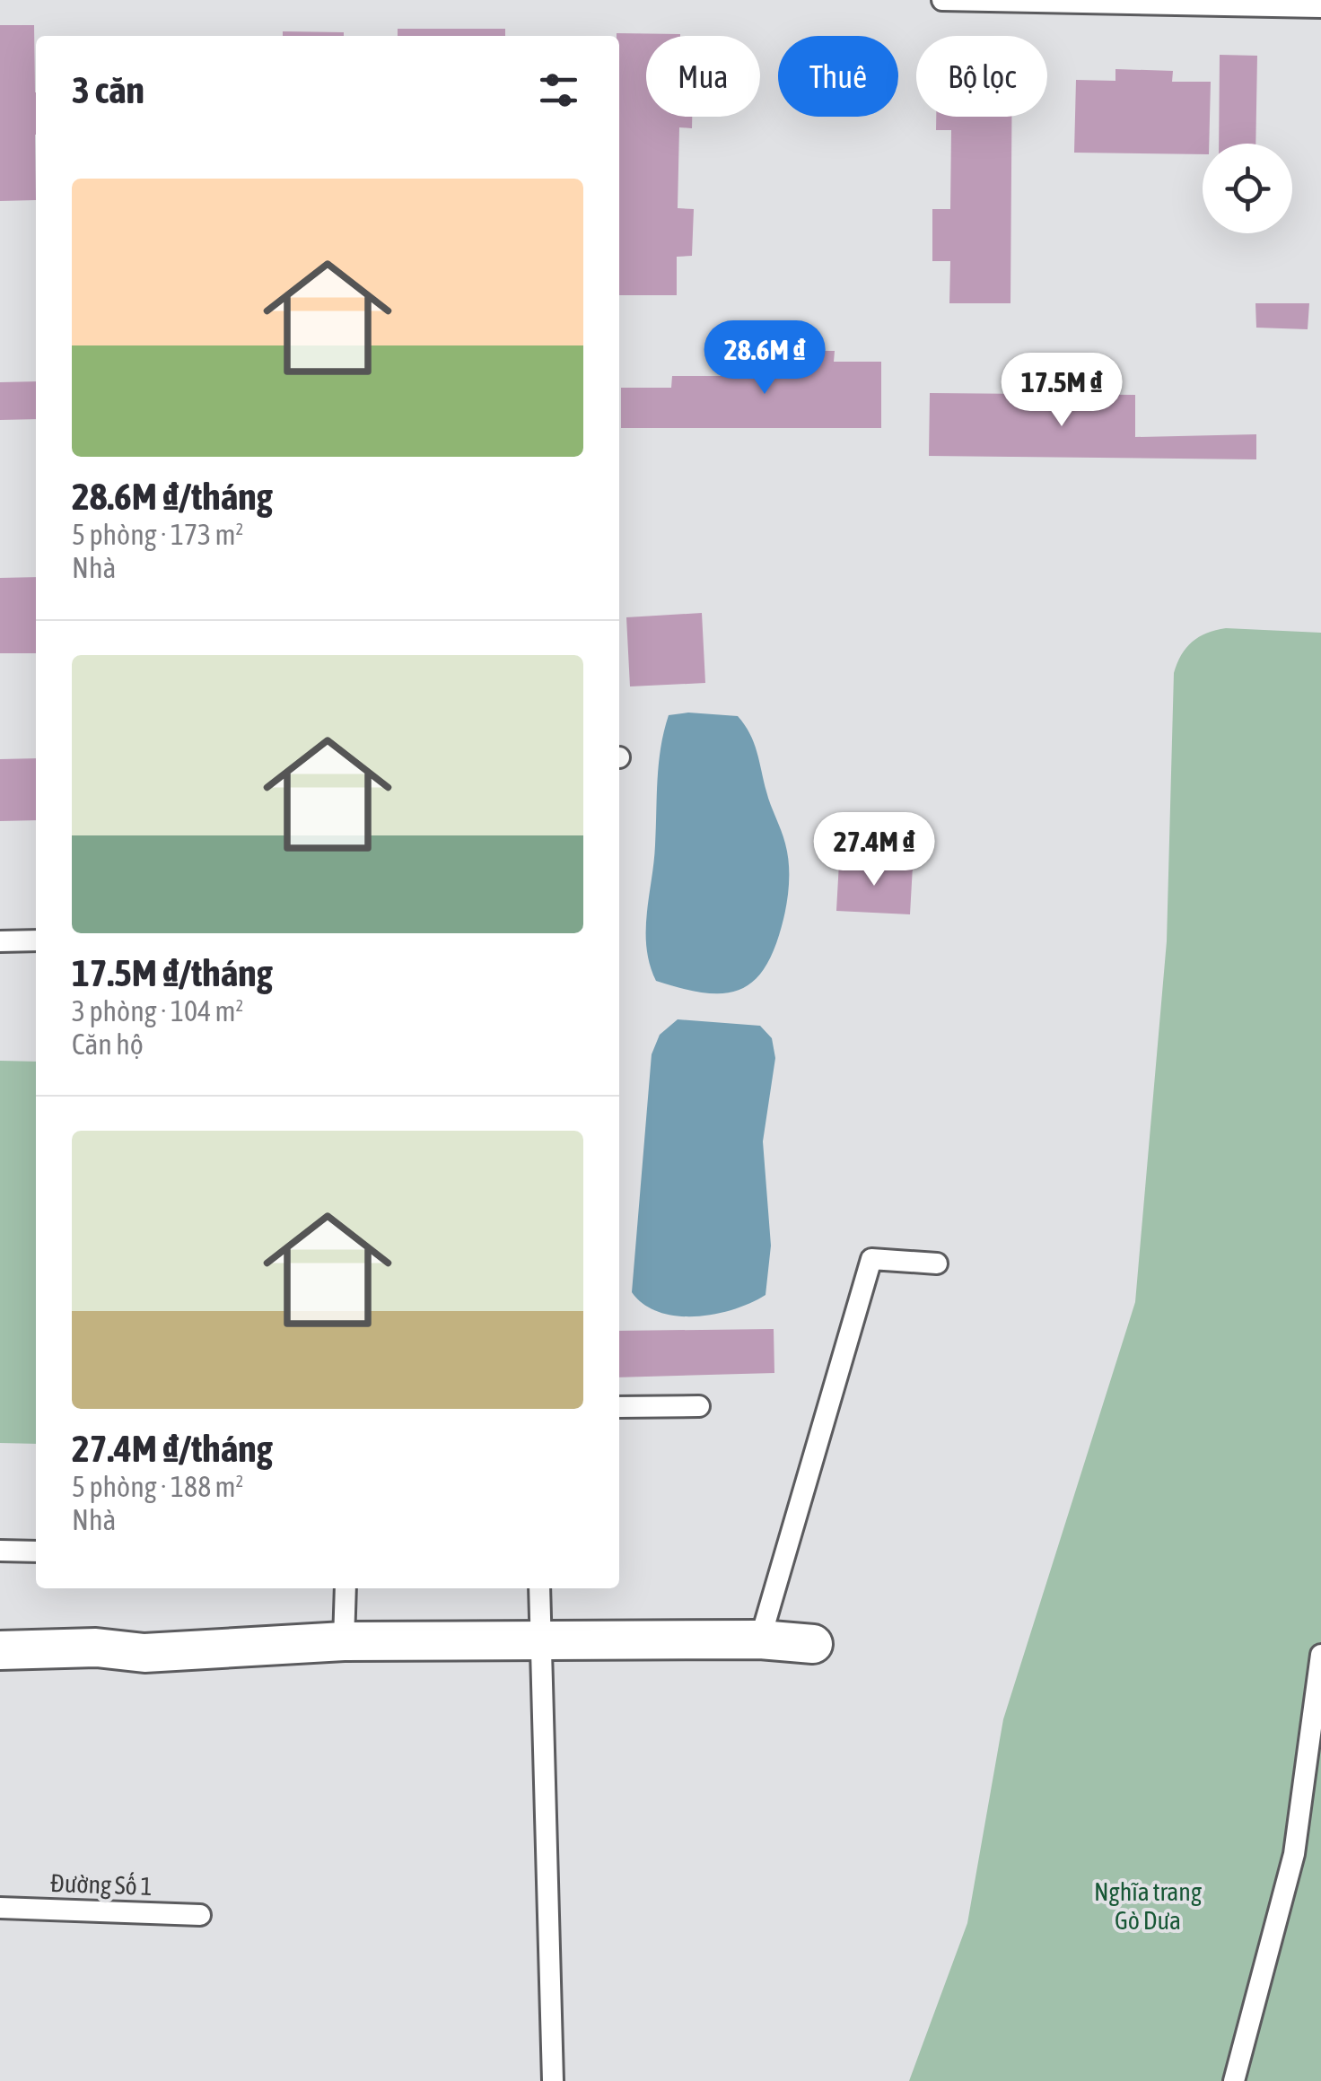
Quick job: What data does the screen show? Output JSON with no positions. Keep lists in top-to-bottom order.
{
  "streets": {
    "lane": ["Đường Số 1"]
  },
  "parks": ["Nghĩa trang Gò Dưa"],
  "page": {
    "chip": ["Mua", "Thuê", "Bộ lọc"],
    "heading": "3 căn",
    "list": [
      {
        "name": "28.6M ₫/tháng",
        "note": "5 phòng · 173 m² · Nhà"
      },
      {
        "name": "17.5M ₫/tháng",
        "note": "3 phòng · 104 m² · Căn hộ"
      },
      {
        "name": "27.4M ₫/tháng",
        "note": "5 phòng · 188 m² · Nhà"
      }
    ],
    "price": ["28.6M ₫", "17.5M ₫", "27.4M ₫"]
  }
}
